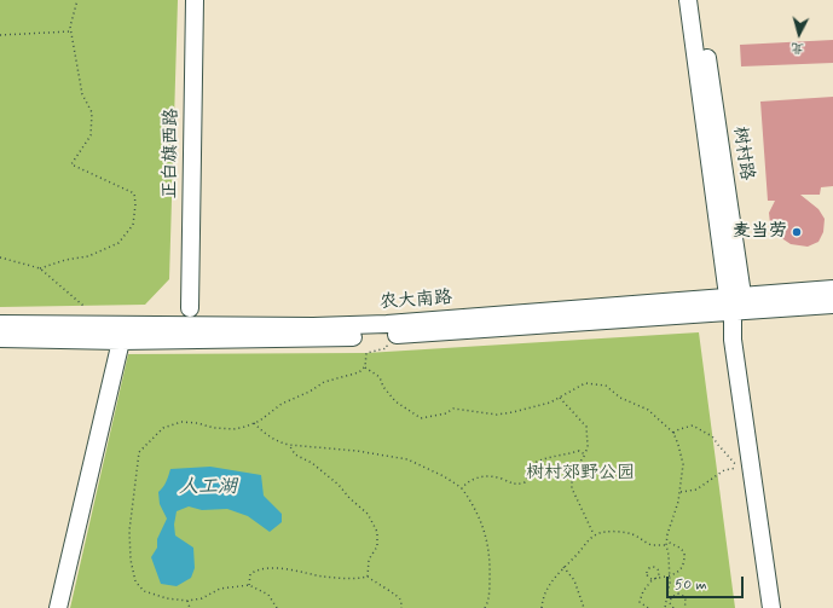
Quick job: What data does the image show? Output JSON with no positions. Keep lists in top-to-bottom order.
{
  "streets": {
    "main road": ["正白旗西路", "树村路", "农大南路"]
  },
  "crossings": [
    ["树村路", "农大南路"]
  ],
  "water": ["人工湖"],
  "parks": ["树村郊野公园"],
  "places": ["麦当劳"],
  "scale_bar": "50 m",
  "north": "bottom"
}
